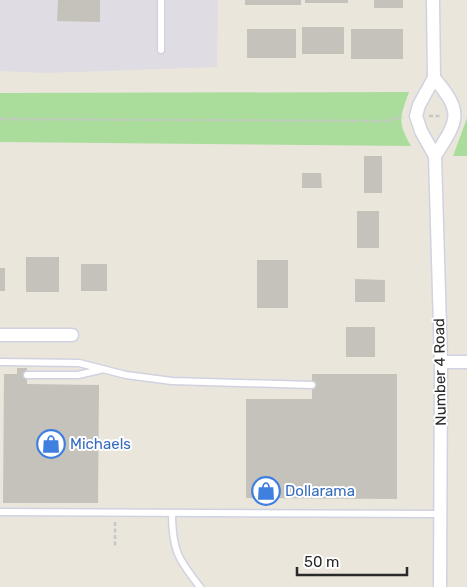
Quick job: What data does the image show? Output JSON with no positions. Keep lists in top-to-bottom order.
{
  "streets": {
    "street": ["Number 4 Road"]
  },
  "places": {
    "shop": ["Michaels", "Dollarama"]
  },
  "scale_bar": "50 m"
}
